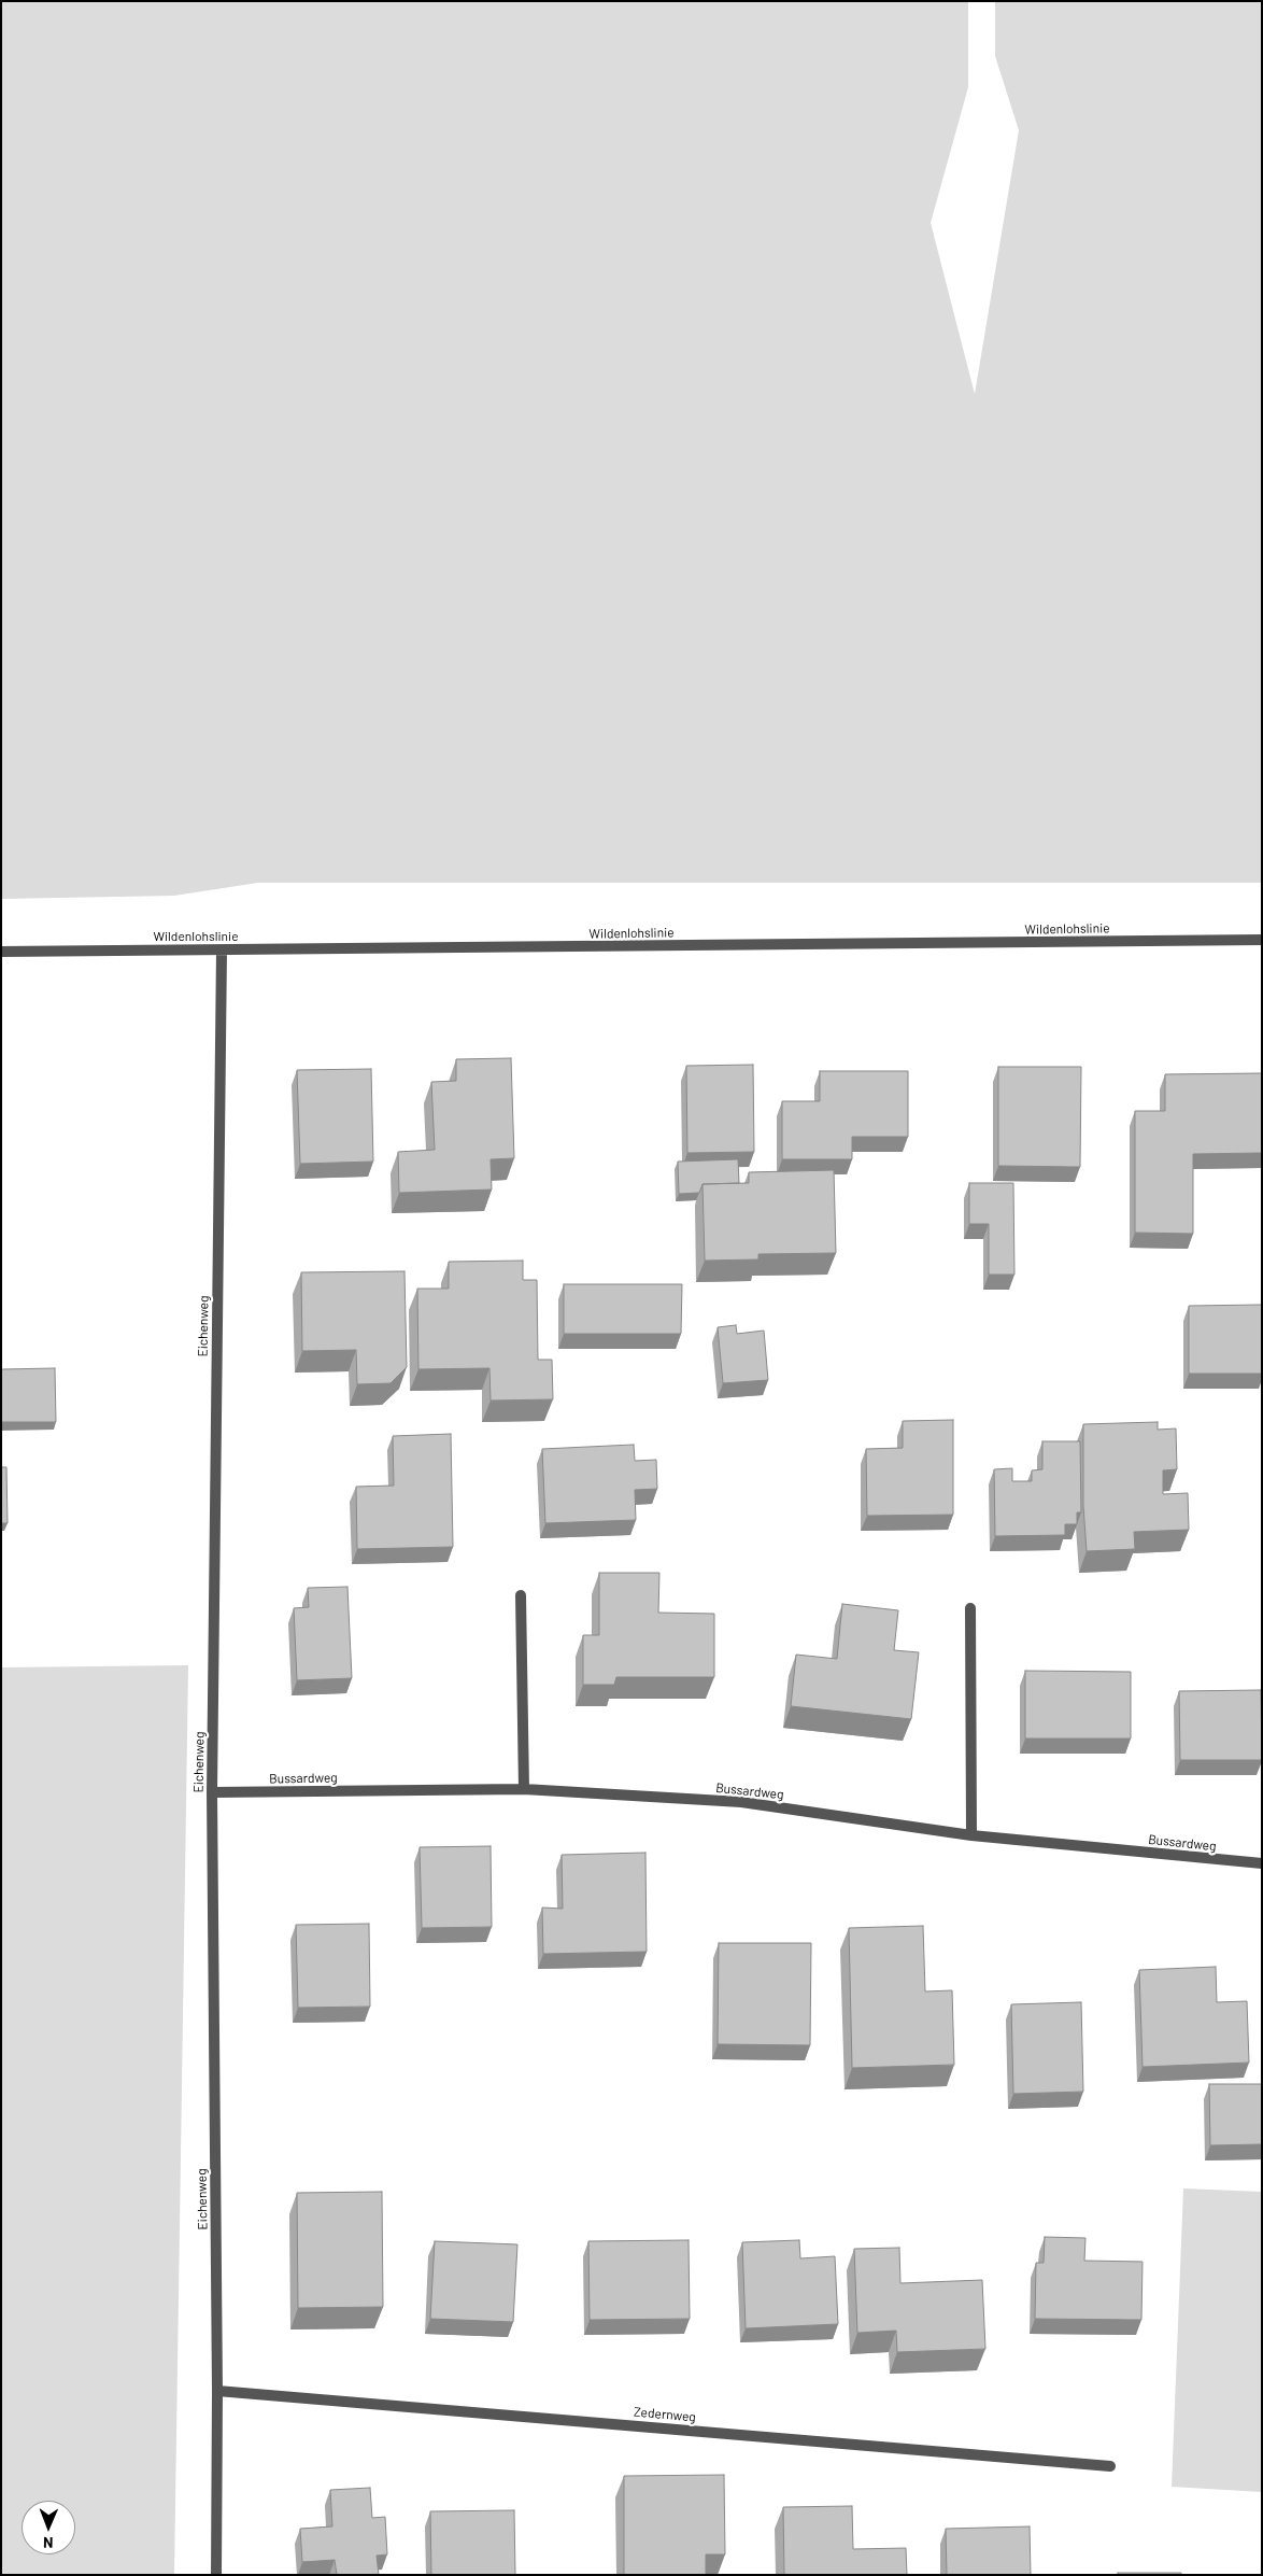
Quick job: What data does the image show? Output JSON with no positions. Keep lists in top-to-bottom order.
{
  "streets": {
    "street": [
      "Wildenlohslinie",
      "Eichenweg",
      "Bussardweg",
      "Zedernweg"
    ]
  },
  "crossings": [
    ["Wildenlohslinie", "Eichenweg"],
    ["Eichenweg", "Bussardweg"],
    ["Eichenweg", "Zedernweg"]
  ],
  "north": "bottom"
}
